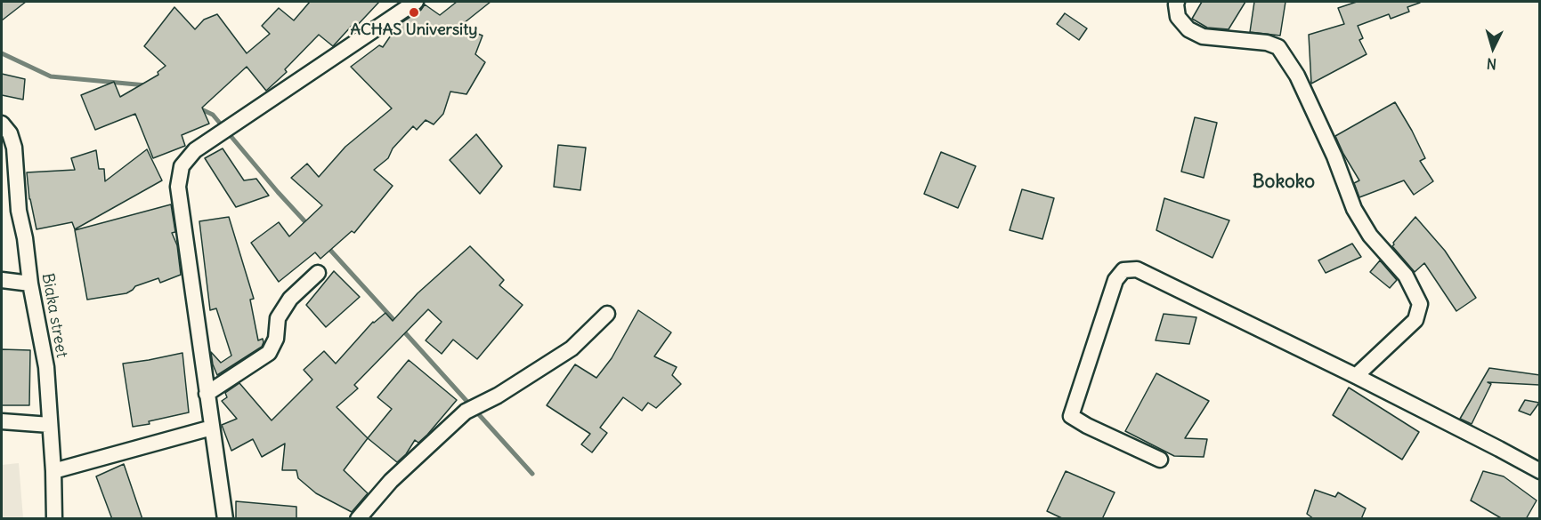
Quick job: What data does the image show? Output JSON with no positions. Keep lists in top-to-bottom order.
{
  "streets": {
    "street": ["Biaka street"]
  },
  "districts": ["Bokoko"],
  "places": ["ACHAS University"],
  "north": "bottom"
}
